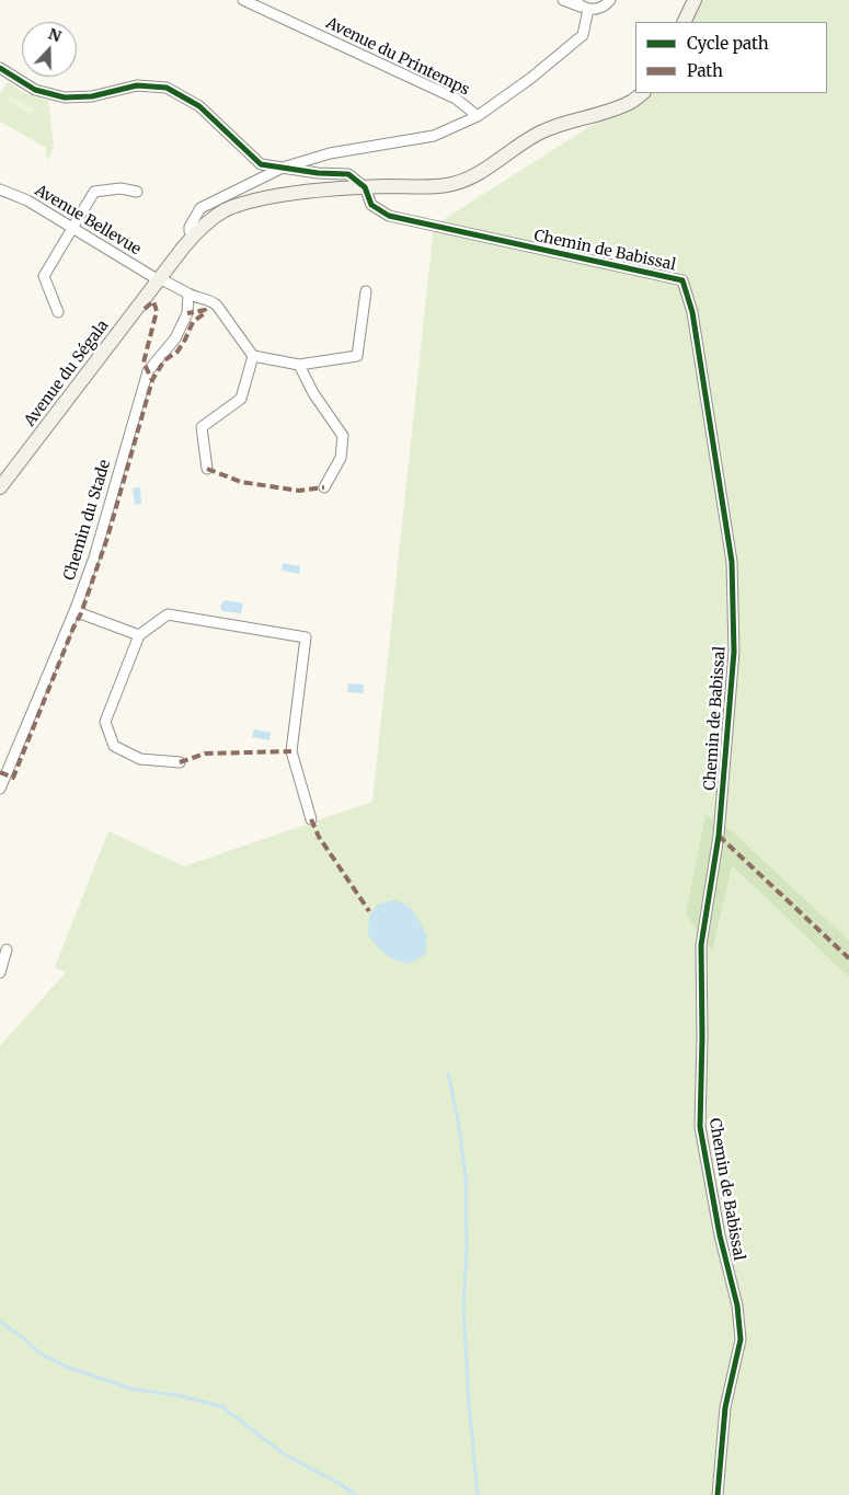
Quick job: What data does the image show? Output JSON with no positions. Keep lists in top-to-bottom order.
{
  "streets": {
    "street": [
      "Avenue du Printemps",
      "Avenue Bellevue",
      "Chemin de Babissal",
      "Avenue du Ségala",
      "Chemin du Stade"
    ]
  },
  "crossings": [
    ["Avenue Bellevue", "Avenue du Ségala"],
    ["Chemin de Babissal", "Avenue du Ségala"]
  ],
  "legend": ["Cycle path", "Path"],
  "north": "top"
}
